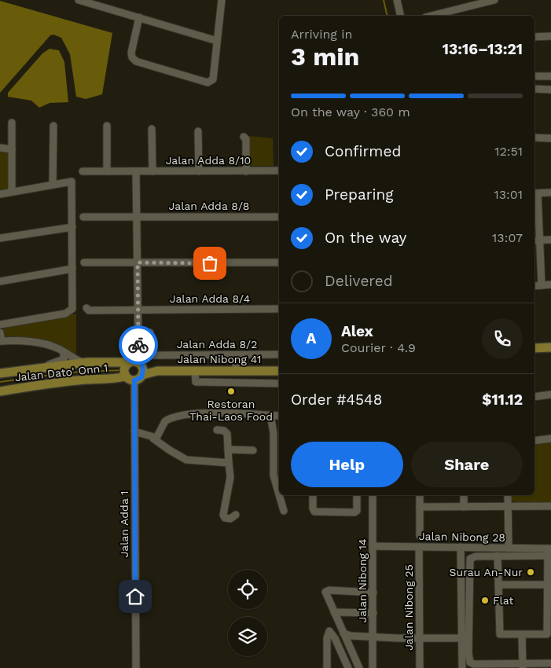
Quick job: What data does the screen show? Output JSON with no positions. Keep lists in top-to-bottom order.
{
  "streets": {
    "main road": ["Jalan Nibong 41", "Jalan Dato' Onn 1"],
    "street": [
      "Jalan Adda 8/10",
      "Jalan Adda 8/8",
      "Jalan Adda 8/4",
      "Jalan Adda 8/2",
      "Jalan Adda 1",
      "Jalan Nibong 28",
      "Jalan Nibong 14",
      "Jalan Nibong 25"
    ]
  },
  "crossings": [
    ["Jalan Nibong 41", "Jalan Dato' Onn 1"],
    ["Jalan Nibong 41", "Jalan Adda 1"],
    ["Jalan Dato' Onn 1", "Jalan Adda 1"],
    ["Jalan Nibong 28", "Jalan Nibong 14"],
    ["Jalan Nibong 28", "Jalan Nibong 25"]
  ],
  "places": ["Restoran Thai-Laos Food", "Surau An-Nur", "Flat"],
  "page": {
    "heading": ["3 min", "Arriving in", "13:16–13:21"],
    "panel": [
      "Alex",
      "Courier · 4.9",
      "Order #4548",
      "$11.12"
    ],
    "bar": "On the way · 360 m",
    "list": [
      ["Confirmed", "12:51"],
      ["Preparing", "13:01"],
      ["On the way", "13:07"],
      "Delivered"
    ],
    "round": "A",
    "buttons": ["Help", "Share"]
  }
}
